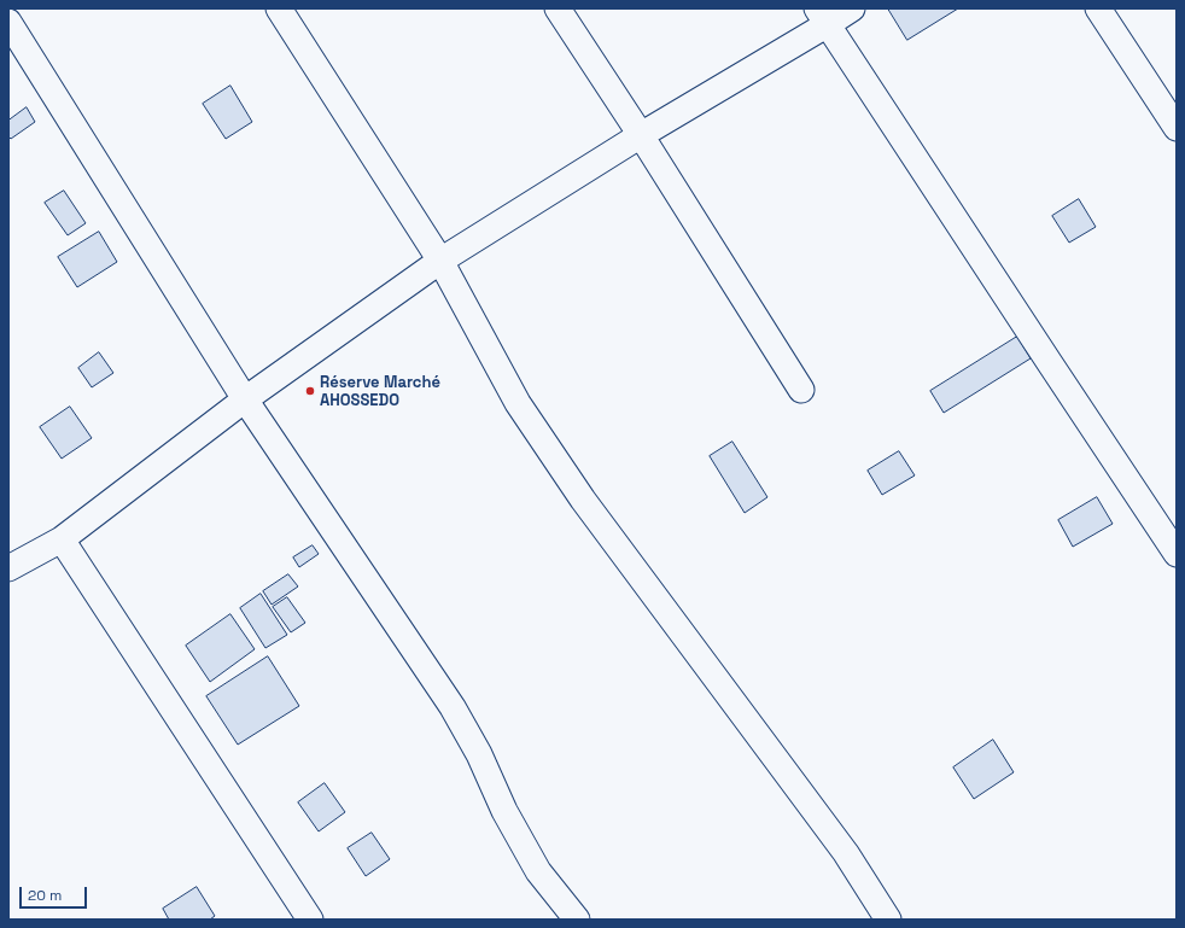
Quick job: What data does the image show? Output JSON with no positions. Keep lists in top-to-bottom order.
{
  "places": ["Réserve Marché AHOSSEDO"],
  "scale_bar": "20 m"
}
